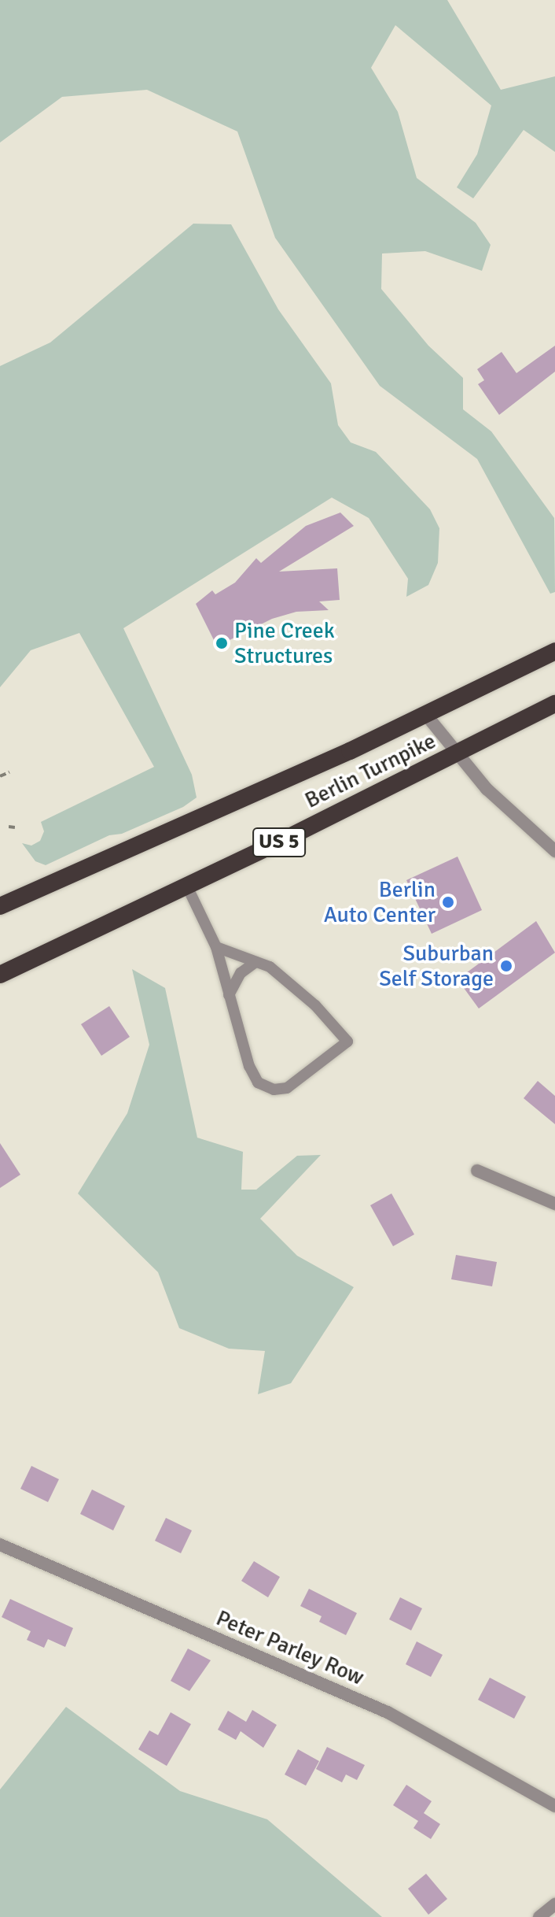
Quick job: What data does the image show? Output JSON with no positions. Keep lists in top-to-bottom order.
{
  "streets": {
    "highway": ["Berlin Turnpike", "US 5"],
    "street": ["Peter Parley Row"]
  },
  "places": ["Pine Creek Structures", "Berlin Auto Center", "Suburban Self Storage"]
}
